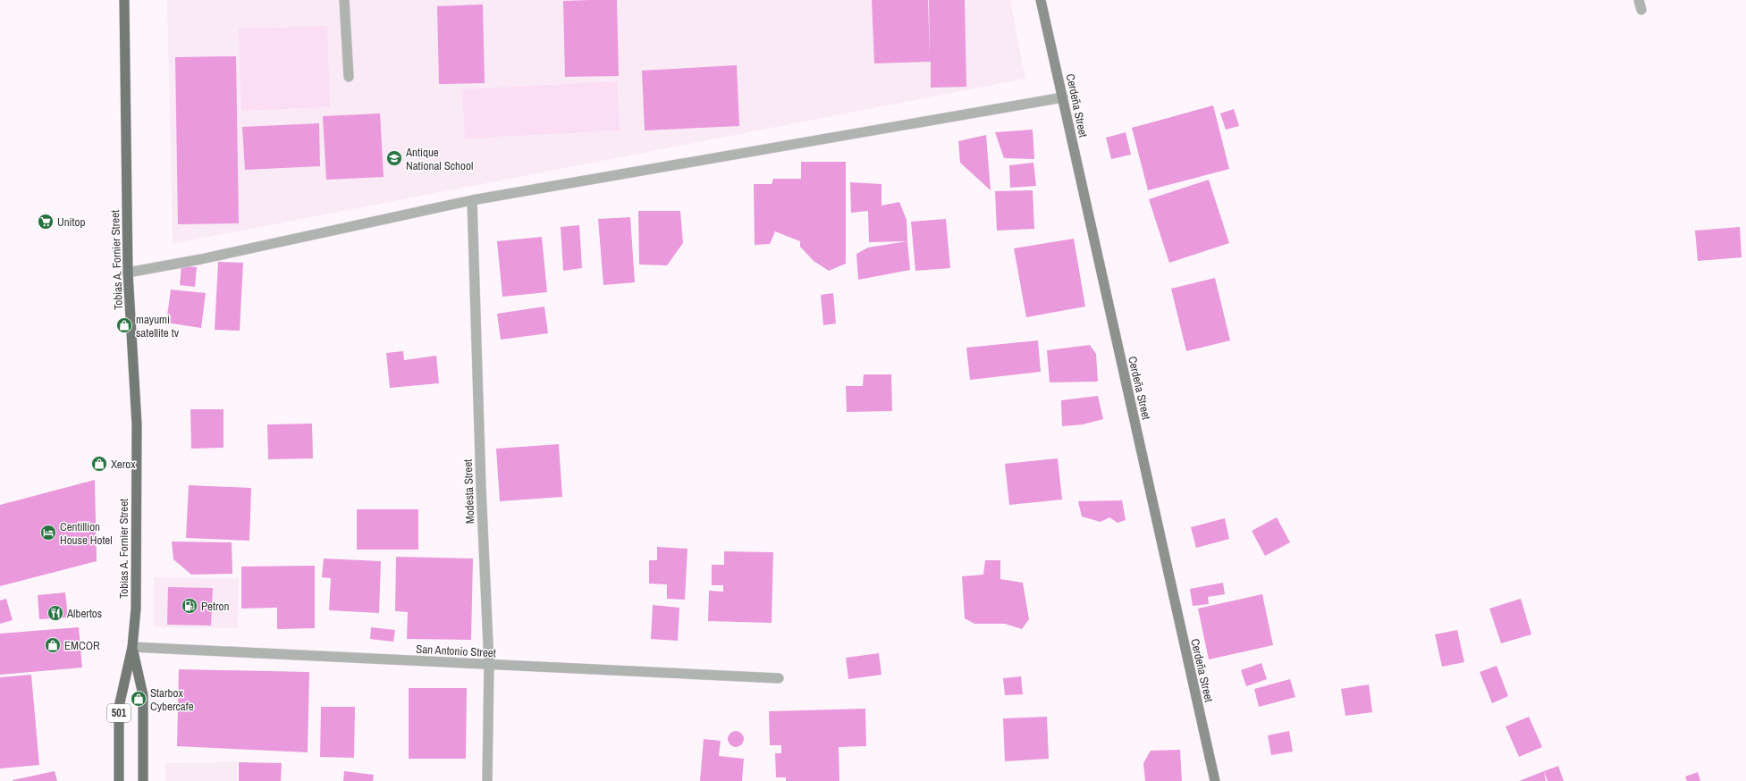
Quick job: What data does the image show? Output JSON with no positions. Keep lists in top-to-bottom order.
{
  "streets": {
    "main road": ["Cerdeña Street", "Tobias A. Fornier Street", "501"],
    "street": ["Modesta Street", "San Antonio Street"]
  },
  "crossings": [
    ["Tobias A. Fornier Street", "San Antonio Street"],
    ["Modesta Street", "San Antonio Street"]
  ],
  "places": {
    "school or university": ["Antique National School"],
    "supermarket": ["Unitop"],
    "shop": [
      "mayumi satellite tv",
      "Xerox",
      "EMCOR",
      "Starbox Cybercafe"
    ],
    "hotel": ["Centillion House Hotel"],
    "fuel station": ["Petron"],
    "restaurant": ["Albertos"]
  }
}
